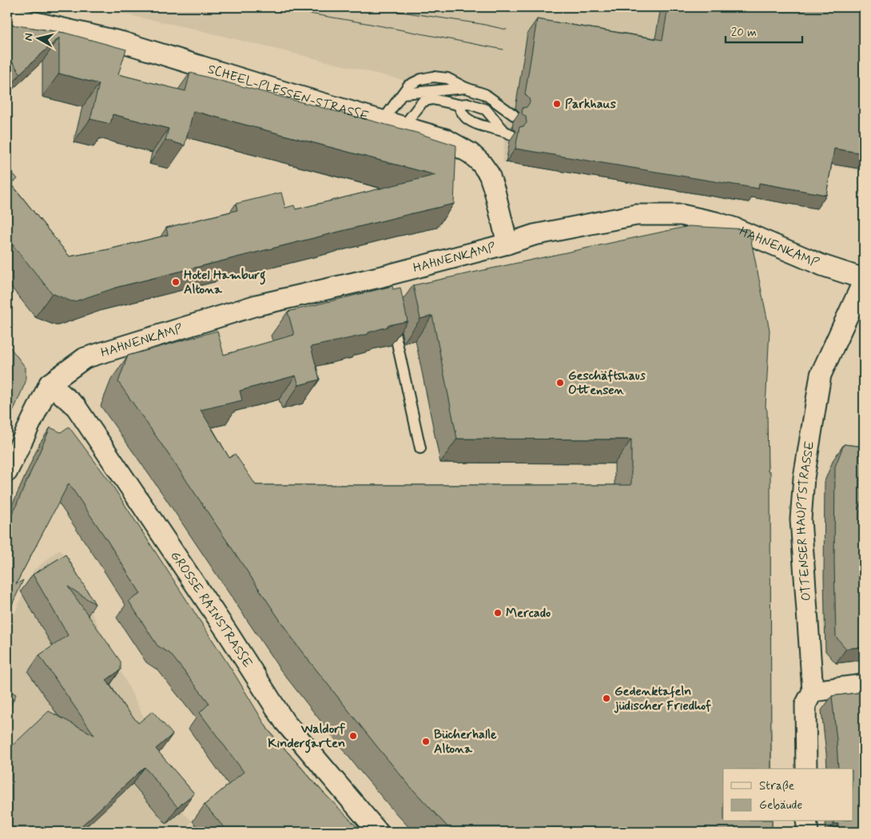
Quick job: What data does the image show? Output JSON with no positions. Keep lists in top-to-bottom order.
{
  "streets": {
    "street": [
      "SCHEEL-PLESSEN-STRASSE",
      "HAHNENKAMP",
      "OTTENSER HAUPTSTRASSE",
      "GROSSE RAINSTRASSE"
    ]
  },
  "crossings": [
    ["SCHEEL-PLESSEN-STRASSE", "HAHNENKAMP"],
    ["HAHNENKAMP", "OTTENSER HAUPTSTRASSE"],
    ["HAHNENKAMP", "GROSSE RAINSTRASSE"]
  ],
  "places": [
    "Parkhaus",
    "Hotel Hamburg Altona",
    "Geschäftshaus Ottensen",
    "Mercado",
    "Gedenktafeln jüdischer Friedhof",
    "Waldorf Kindergarten",
    "Bücherhalle Altona"
  ],
  "legend": ["Straße", "Gebäude"],
  "scale_bar": "20 m",
  "north": "left"
}
